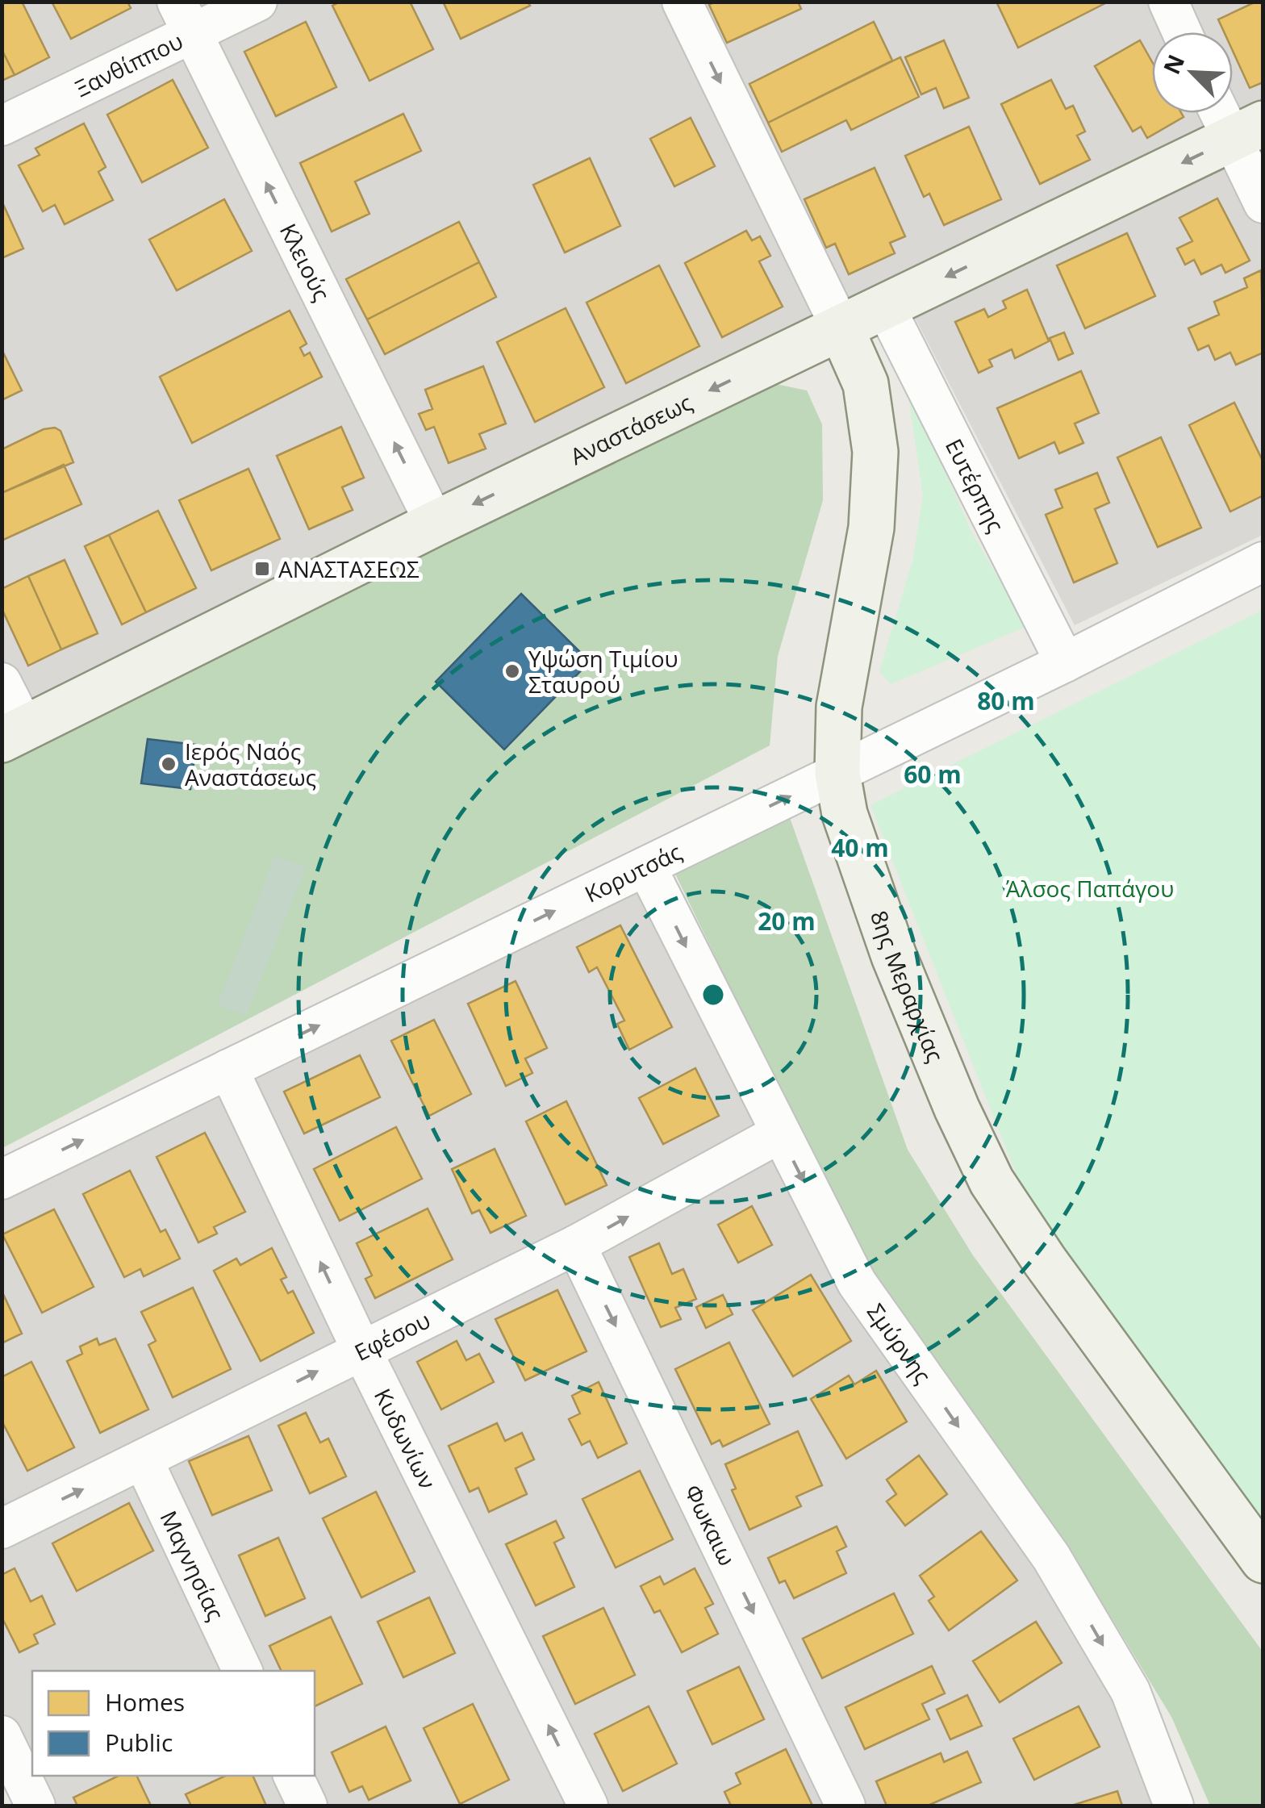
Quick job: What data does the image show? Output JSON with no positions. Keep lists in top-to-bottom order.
{
  "streets": {
    "street": [
      "Ξανθίππου",
      "Κλειούς",
      "Αναστάσεως",
      "Ευτέρπης",
      "Κορυτσάς",
      "8ης Μεραρχίας",
      "Εφέσου",
      "Σμύρνης",
      "Κυδωνίων",
      "Φωκαιω",
      "Μαγνησίας"
    ]
  },
  "crossings": [
    ["Ξανθίππου", "Κλειούς"],
    ["Κλειούς", "Αναστάσεως"],
    ["Αναστάσεως", "Ευτέρπης"],
    ["Αναστάσεως", "8ης Μεραρχίας"],
    ["Ευτέρπης", "Κορυτσάς"],
    ["Κορυτσάς", "8ης Μεραρχίας"],
    ["Κορυτσάς", "Σμύρνης"],
    ["Κορυτσάς", "Κυδωνίων"],
    ["Εφέσου", "Σμύρνης"],
    ["Εφέσου", "Κυδωνίων"],
    ["Εφέσου", "Φωκαιω"],
    ["Εφέσου", "Μαγνησίας"]
  ],
  "one_way": [
    "Κλειούς",
    "Αναστάσεως",
    "Κορυτσάς",
    "Εφέσου",
    "Σμύρνης",
    "Κυδωνίων",
    "Φωκαιω"
  ],
  "parks": ["Άλσος Παπάγου"],
  "places": {
    "transit": ["ΑΝΑΣΤΑΣΕΩΣ"],
    "other": ["Υψώση Τιμίου Σταυρού", "Ιερός Ναός Αναστάσεως"]
  },
  "legend": ["Homes", "Public"],
  "north": "top left",
  "rings": [
    "80 m",
    "60 m",
    "40 m",
    "20 m"
  ]
}
